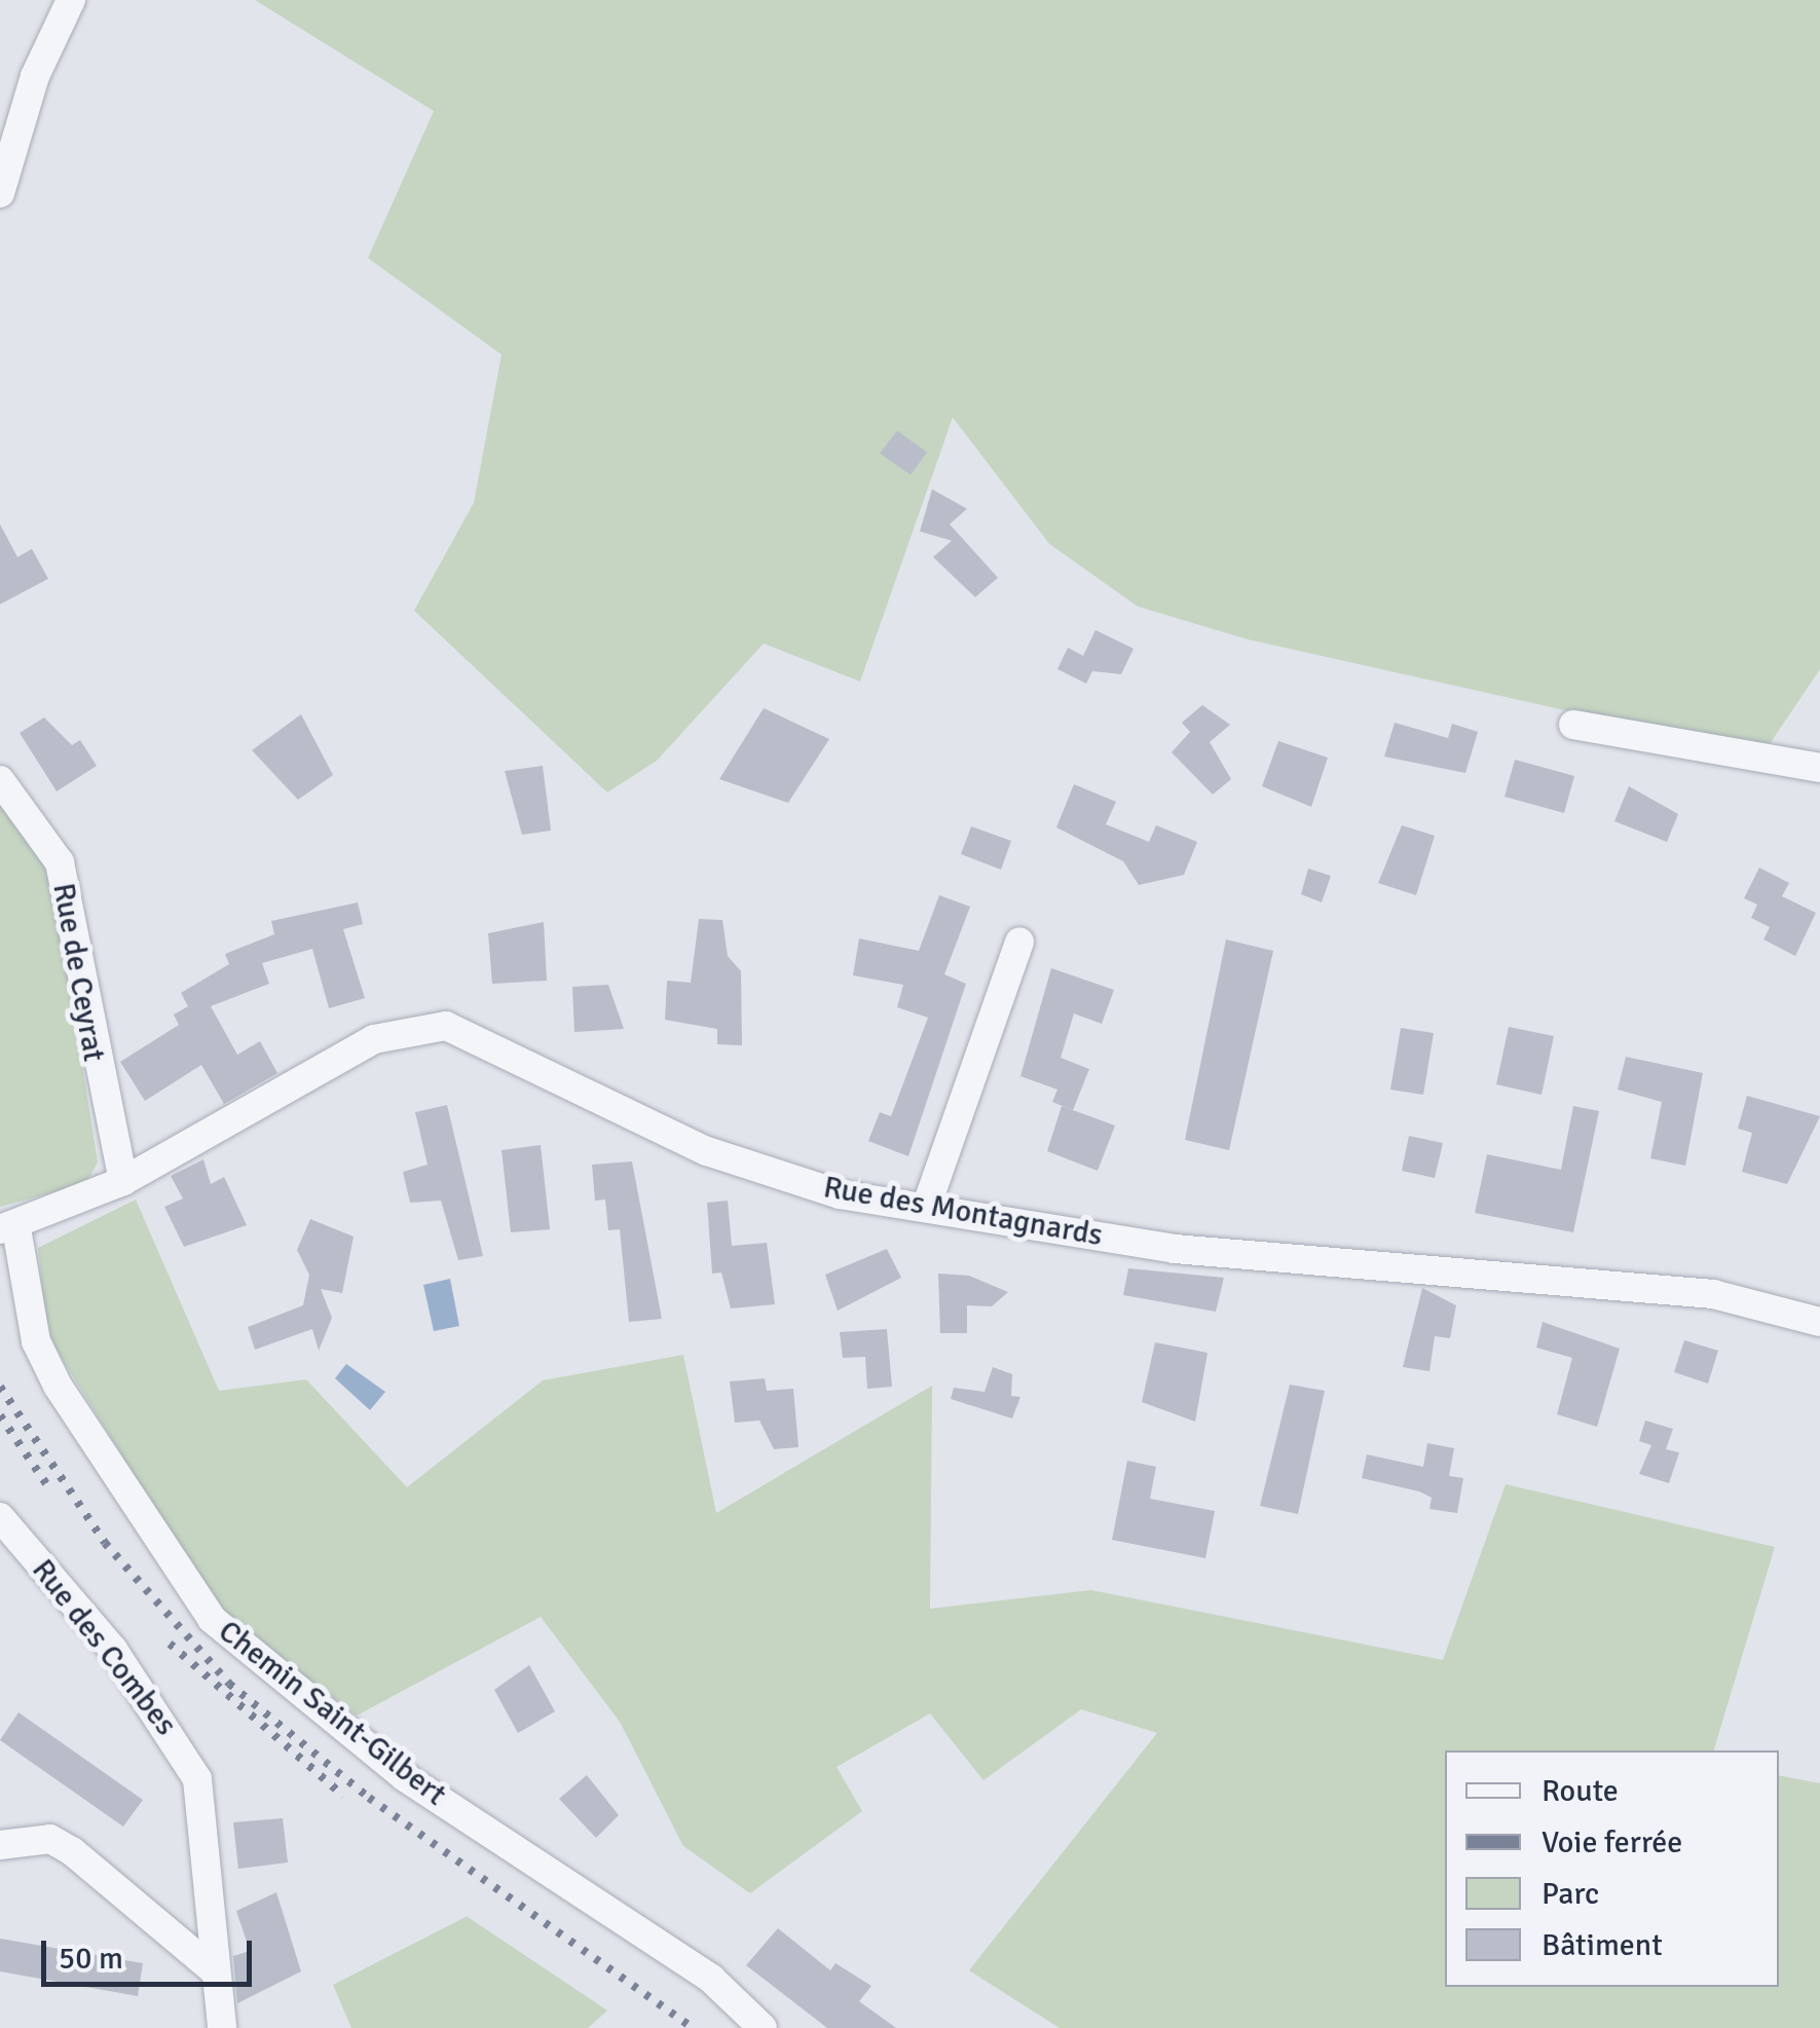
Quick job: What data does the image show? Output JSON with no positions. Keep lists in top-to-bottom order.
{
  "streets": {
    "street": [
      "Rue de Ceyrat",
      "Rue des Montagnards",
      "Rue des Combes",
      "Chemin Saint-Gilbert"
    ]
  },
  "crossings": [
    ["Rue de Ceyrat", "Rue des Montagnards"],
    ["Rue des Montagnards", "Chemin Saint-Gilbert"]
  ],
  "legend": [
    "Route",
    "Voie ferrée",
    "Parc",
    "Bâtiment"
  ],
  "scale_bar": "50 m"
}
